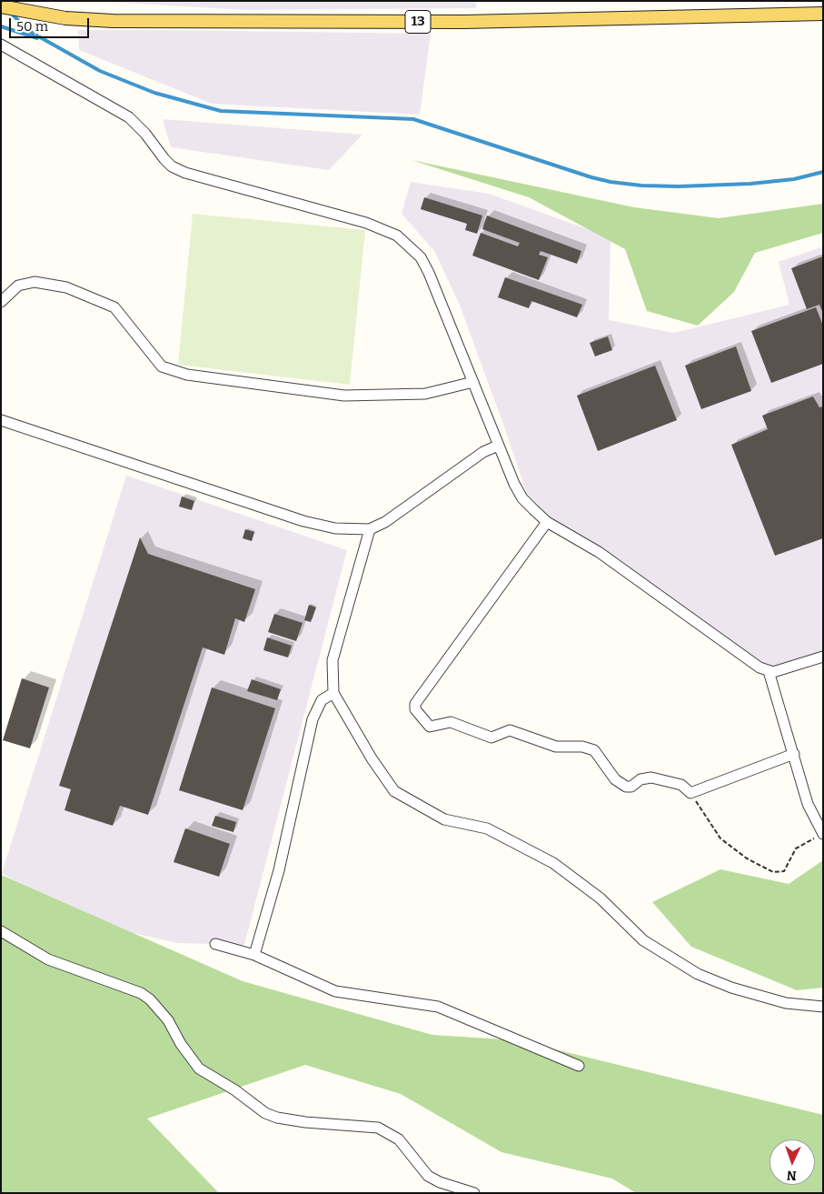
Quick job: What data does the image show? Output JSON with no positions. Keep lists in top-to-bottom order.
{
  "streets": {
    "main road": ["13"]
  },
  "scale_bar": "50 m",
  "north": "bottom"
}
